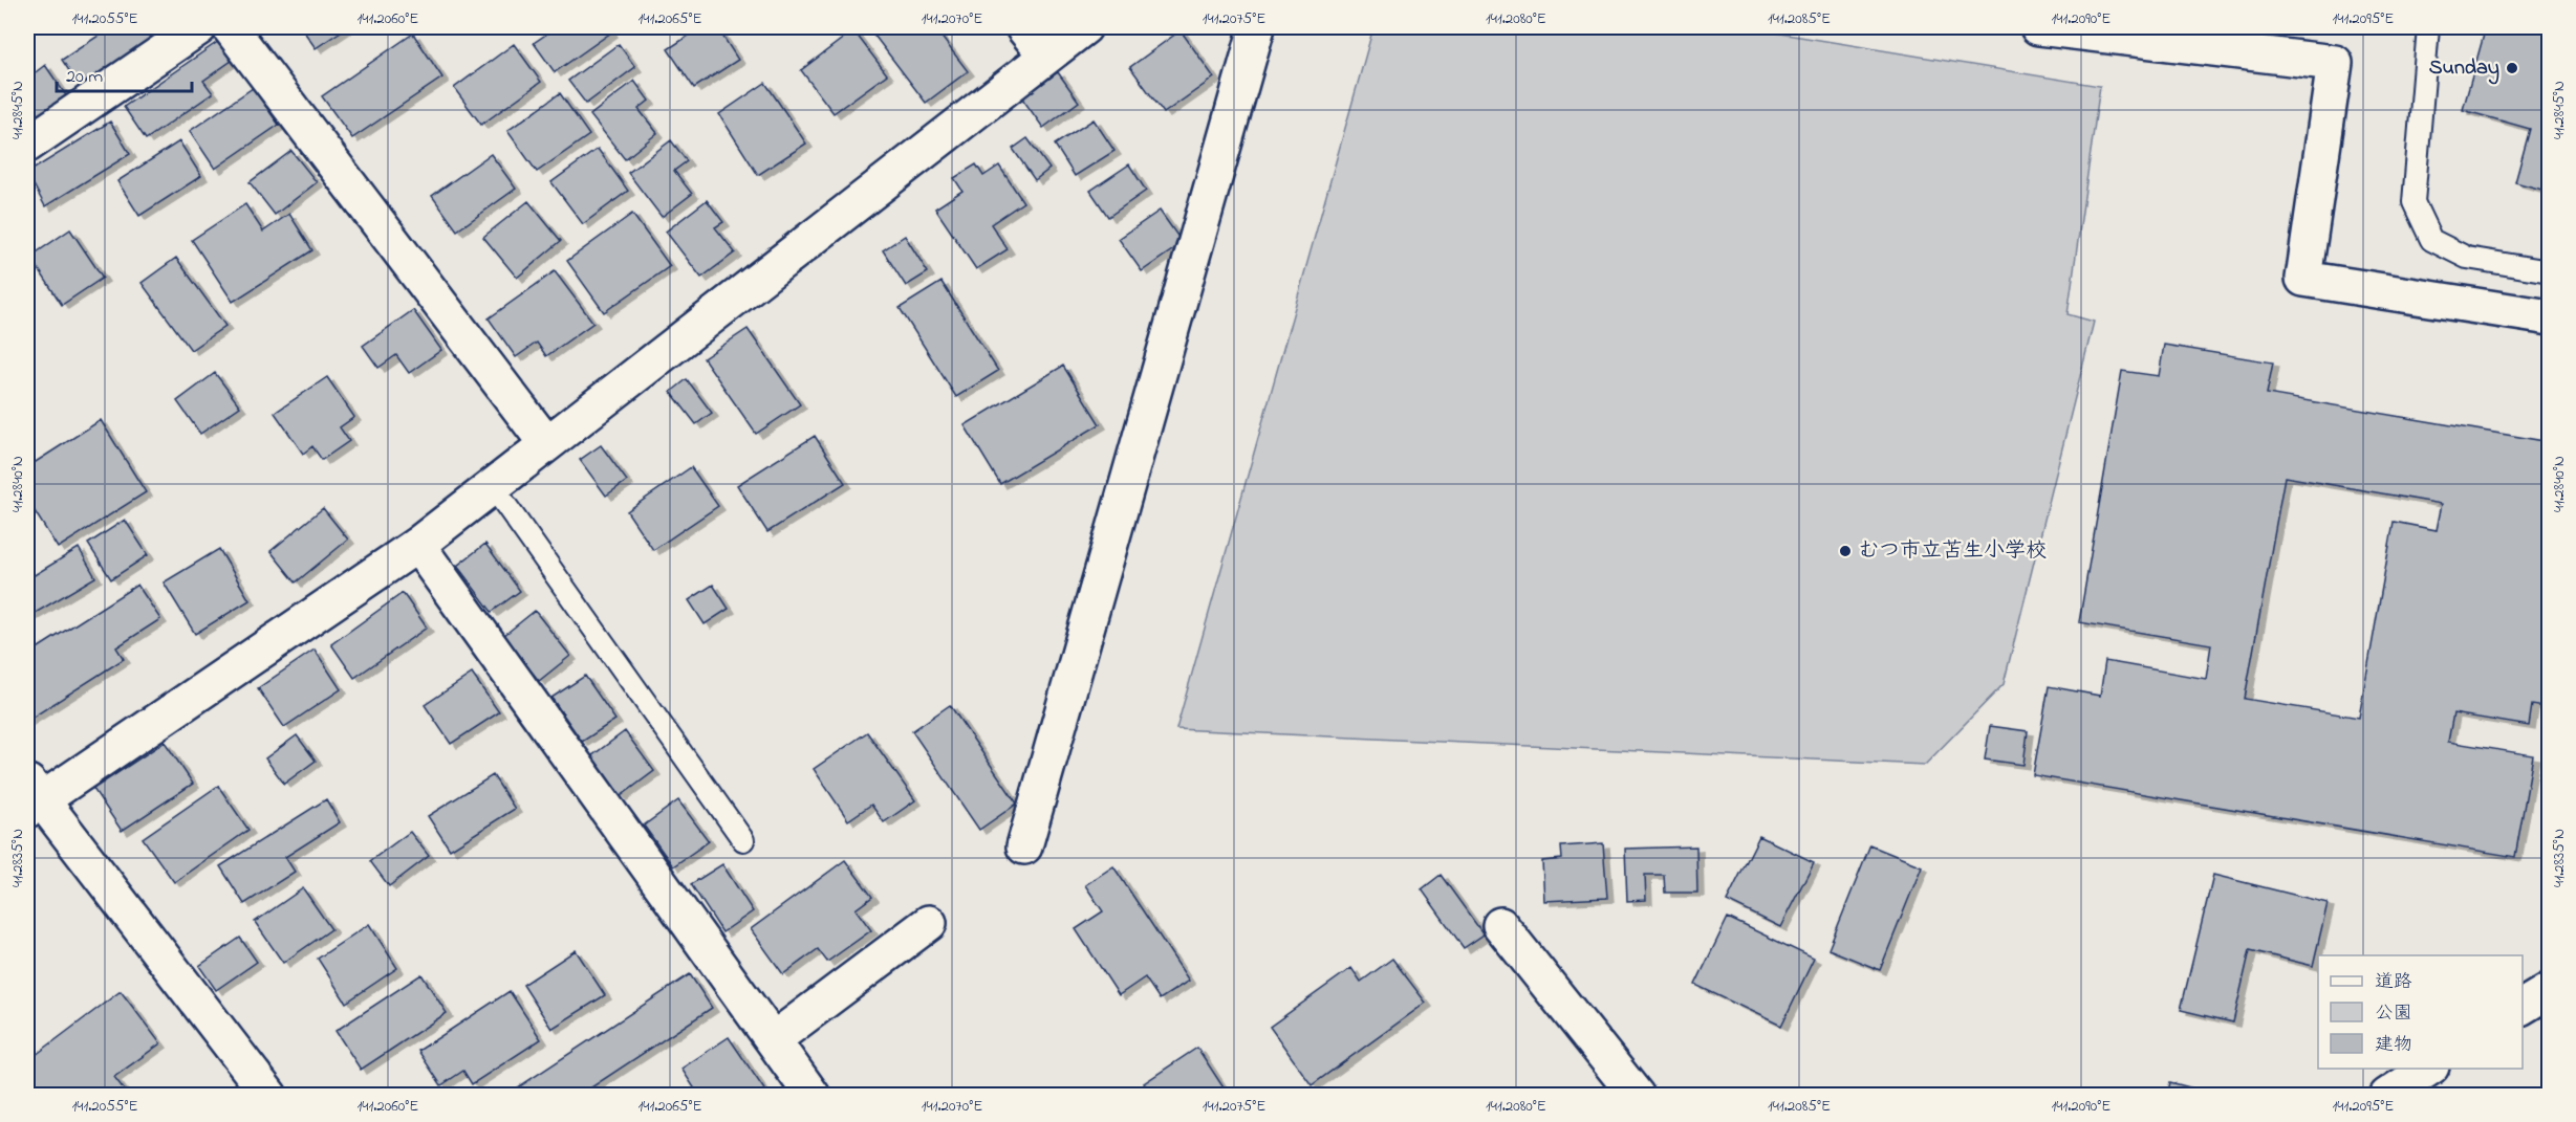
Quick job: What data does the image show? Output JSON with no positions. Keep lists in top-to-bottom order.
{
  "places": ["Sunday", "むつ市立苫生小学校"],
  "legend": ["道路", "公園", "建物"],
  "scale_bar": "20 m",
  "coordinates": [
    "141.2055°E",
    "141.2060°E",
    "141.2065°E",
    "141.2070°E",
    "141.2075°E",
    "141.2080°E",
    "141.2085°E",
    "141.2090°E",
    "141.2095°E",
    "41.2845°N",
    "41.2840°N",
    "41.2835°N"
  ]
}
